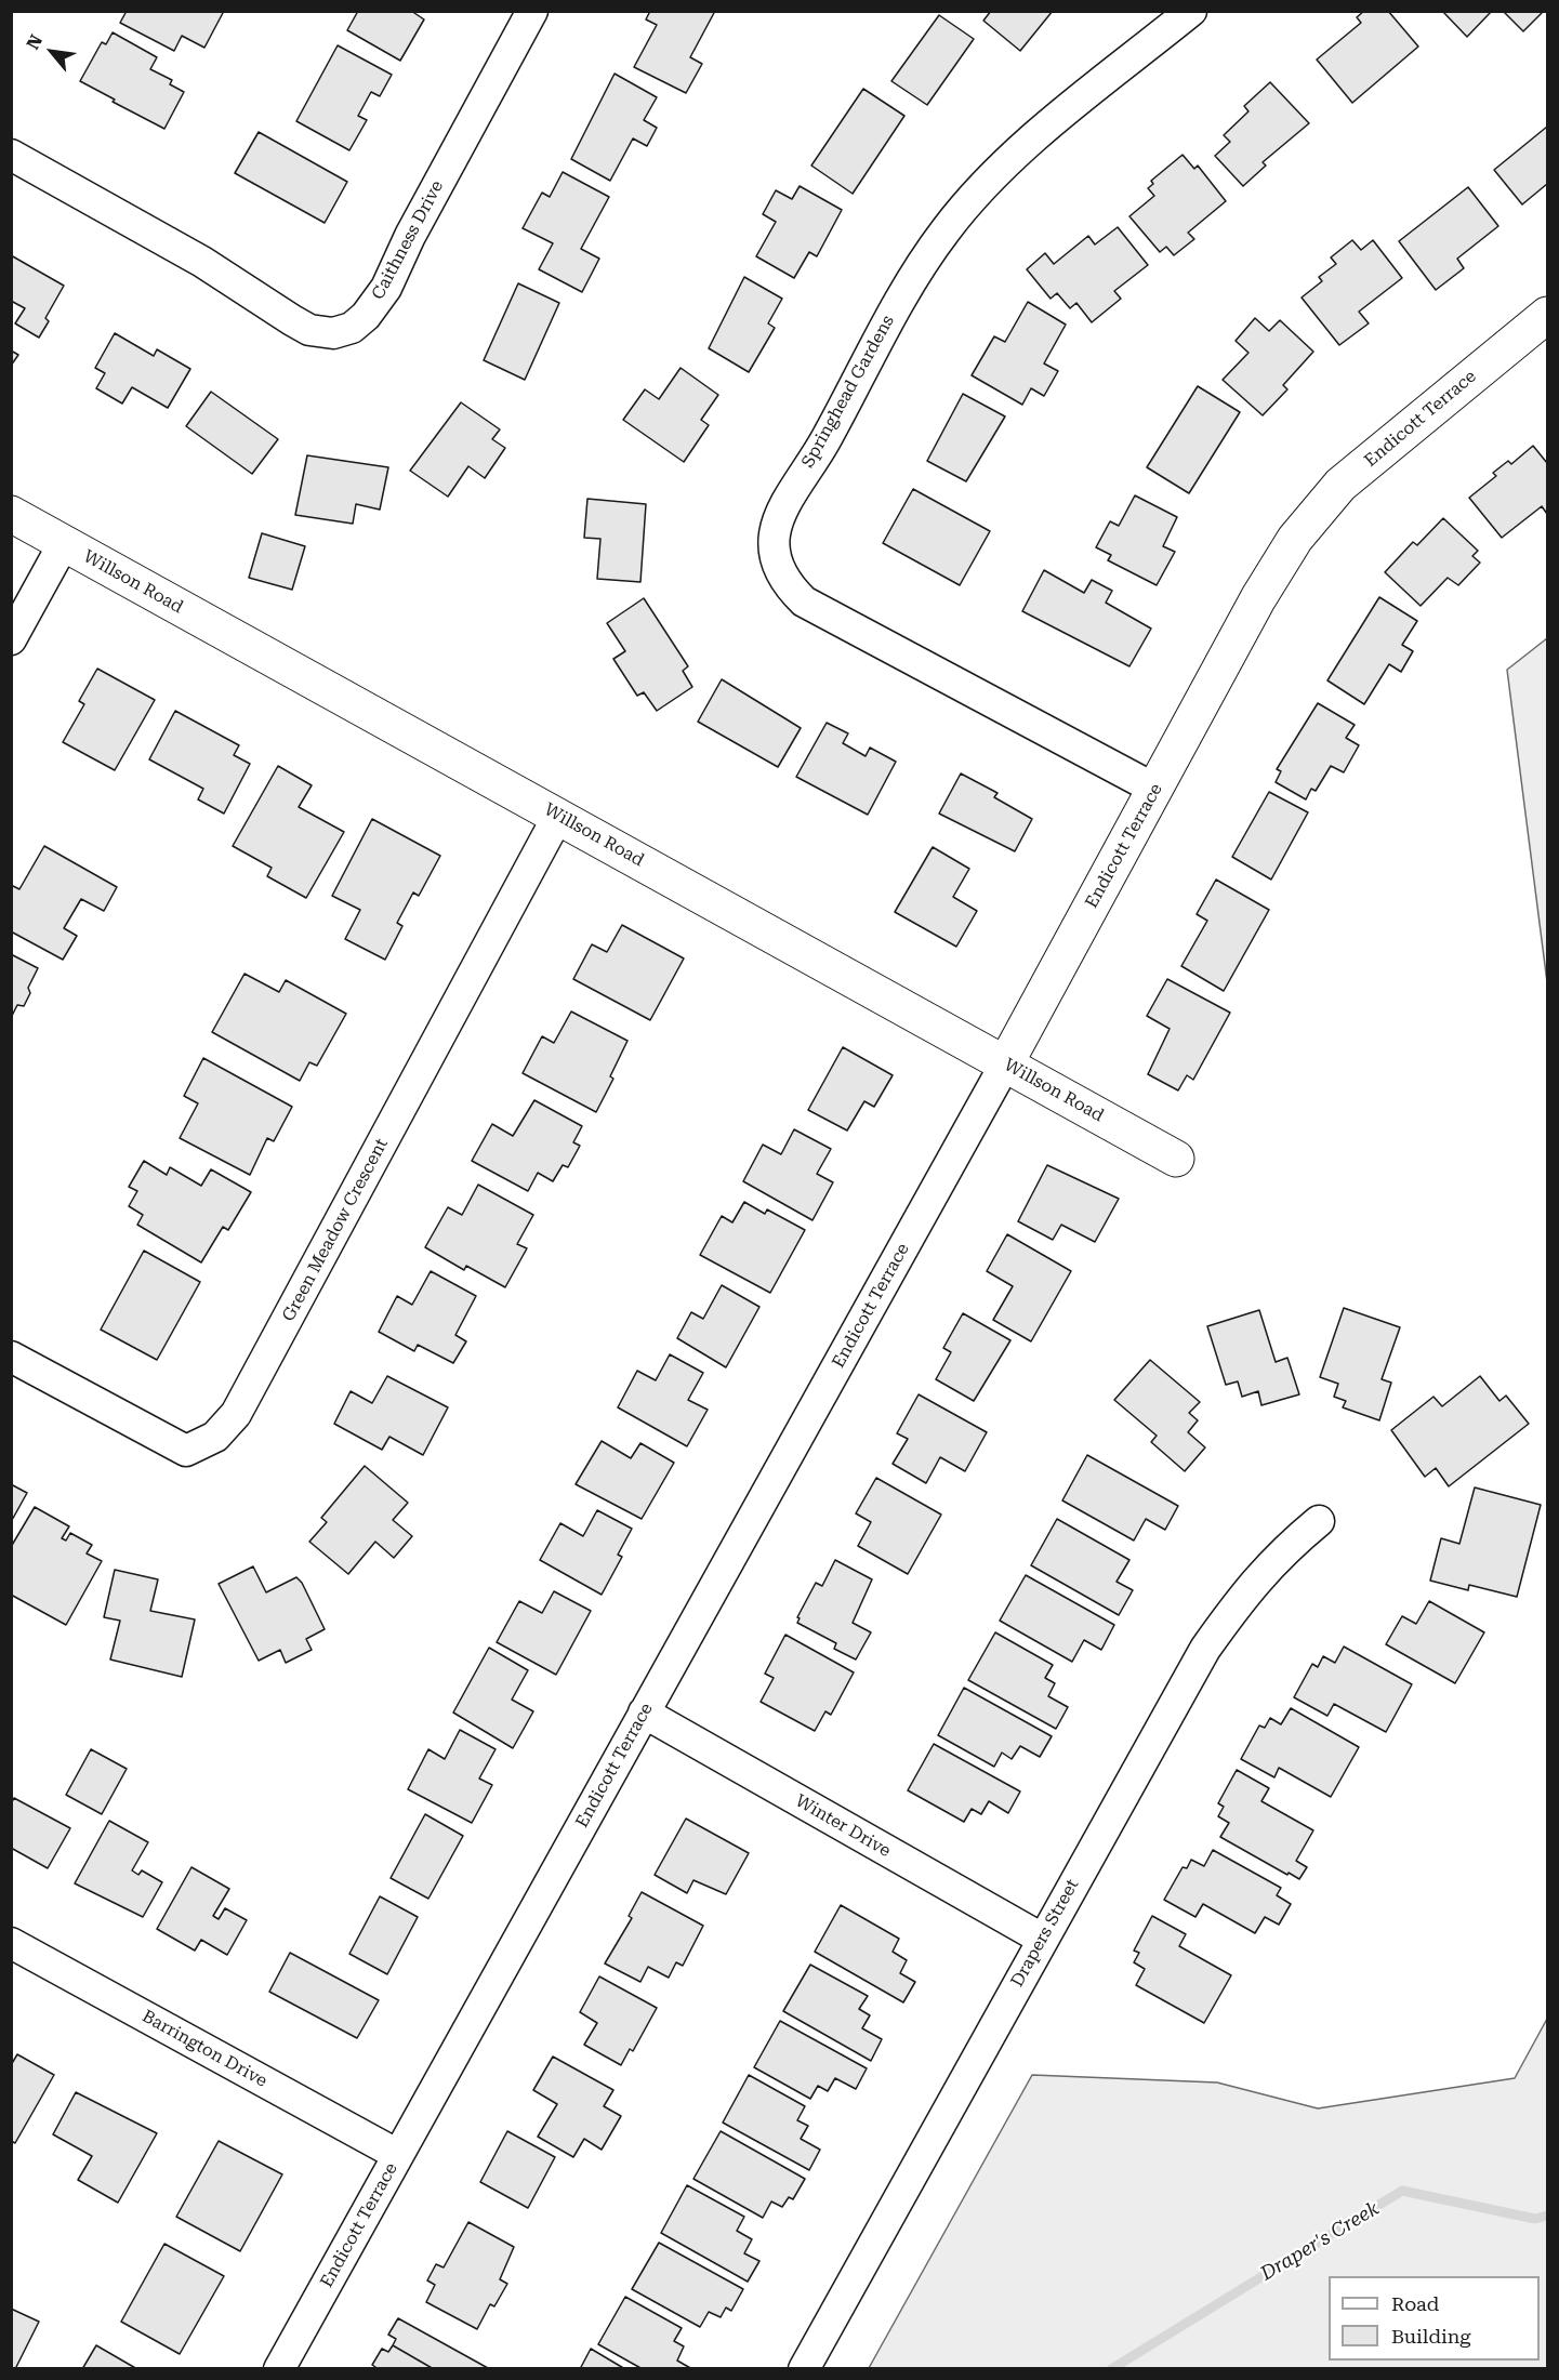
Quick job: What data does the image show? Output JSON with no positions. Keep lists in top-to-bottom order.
{
  "streets": {
    "street": [
      "Caithness Drive",
      "Springhead Gardens",
      "Endicott Terrace",
      "Willson Road",
      "Green Meadow Crescent",
      "Winter Drive",
      "Drapers Street",
      "Barrington Drive"
    ]
  },
  "crossings": [
    ["Springhead Gardens", "Endicott Terrace"],
    ["Endicott Terrace", "Willson Road"],
    ["Endicott Terrace", "Winter Drive"],
    ["Endicott Terrace", "Barrington Drive"],
    ["Willson Road", "Green Meadow Crescent"],
    ["Winter Drive", "Drapers Street"]
  ],
  "water": ["Draper's Creek"],
  "legend": ["Road", "Building"],
  "north": "top left"
}
